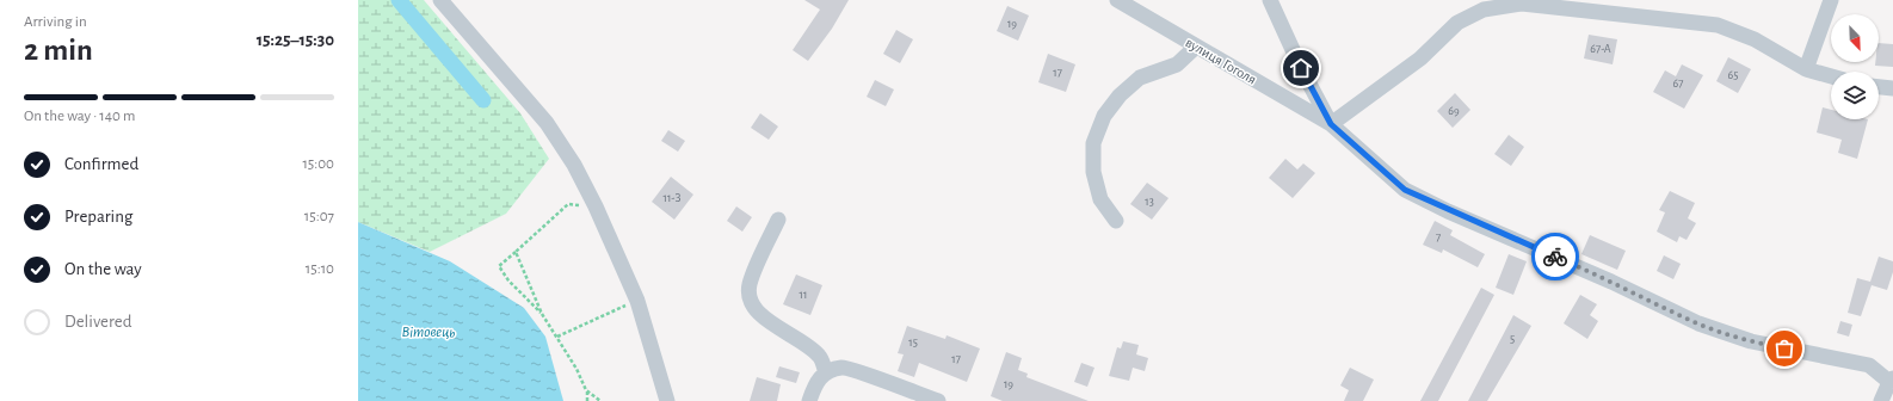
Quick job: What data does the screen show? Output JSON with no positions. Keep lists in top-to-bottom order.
{
  "streets": {
    "street": ["вулиця Гоголя"]
  },
  "water": ["Вітовець"],
  "house_numbers": [
    "19",
    "67-А",
    "17",
    "65",
    "67",
    "69",
    "11-З",
    "13",
    "7",
    "11",
    "5",
    "15",
    "17",
    "19"
  ],
  "north": "bottom right",
  "page": {
    "heading": ["2 min", "Arriving in", "15:25–15:30"],
    "bar": "On the way · 140 m",
    "list": [
      ["Confirmed", "15:00"],
      ["Preparing", "15:07"],
      ["On the way", "15:10"],
      "Delivered"
    ]
  }
}
